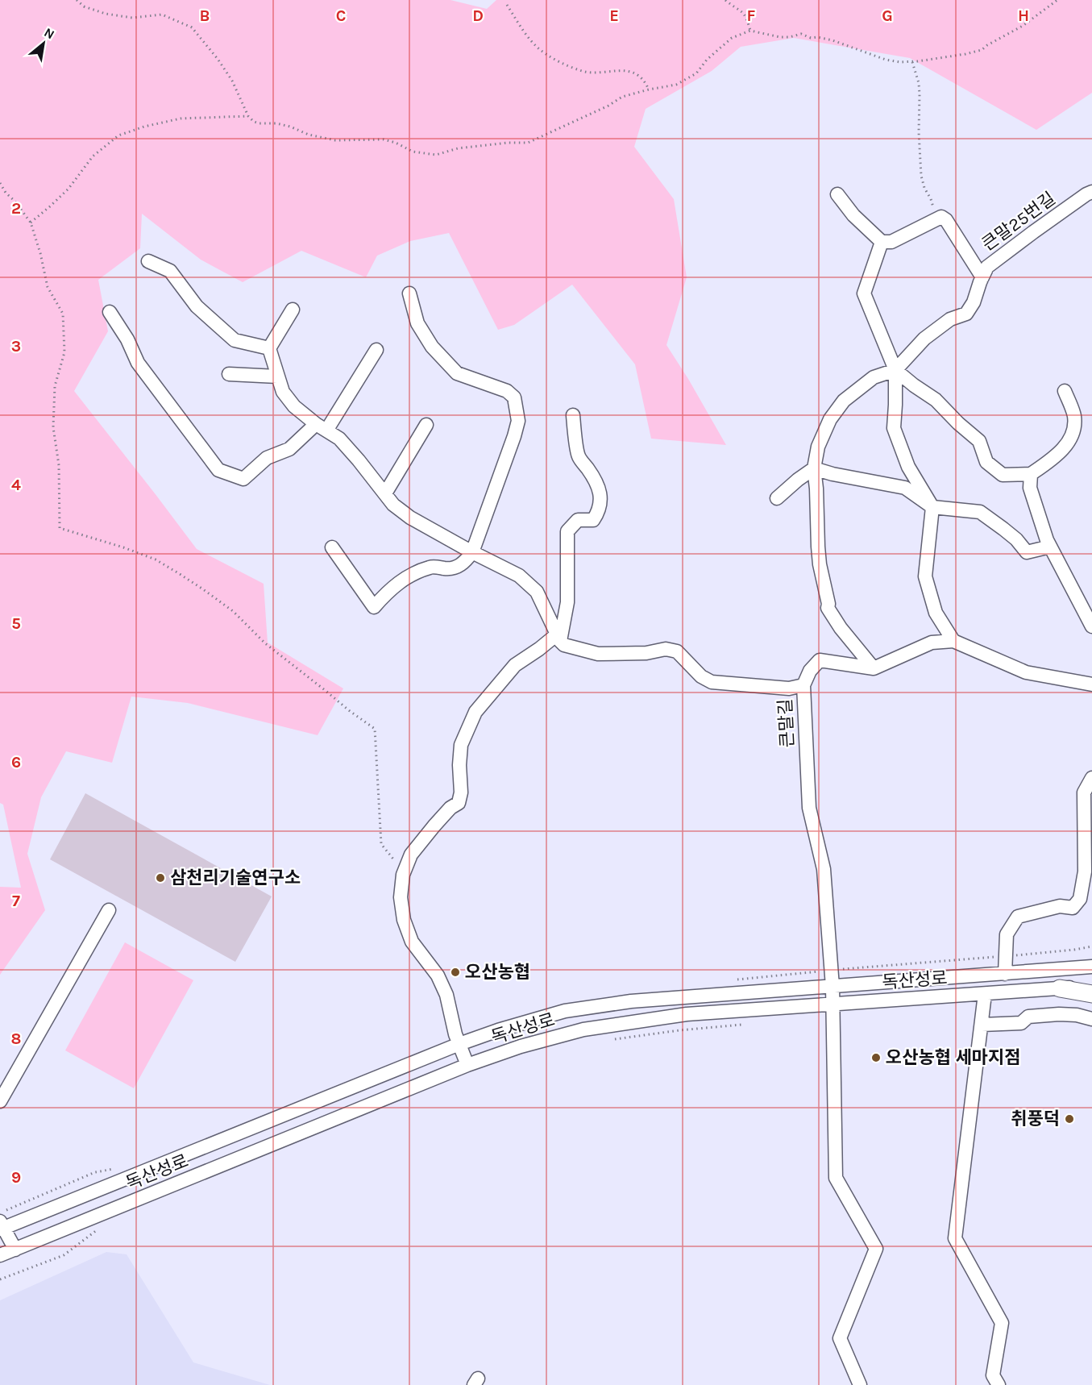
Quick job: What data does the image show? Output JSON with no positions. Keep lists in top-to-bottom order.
{
  "streets": {
    "street": ["큰말25번길", "큰말길", "독산성로"]
  },
  "crossings": [
    ["큰말길", "독산성로"]
  ],
  "places": [
    "삼천리기술연구소",
    "오산농협",
    "오산농협 세마지점",
    "취풍덕"
  ],
  "north": "top right",
  "grid": {
    "columns": [
      "B",
      "C",
      "D",
      "E",
      "F",
      "G",
      "H"
    ],
    "rows": [
      "2",
      "3",
      "4",
      "5",
      "6",
      "7",
      "8",
      "9"
    ]
  }
}
